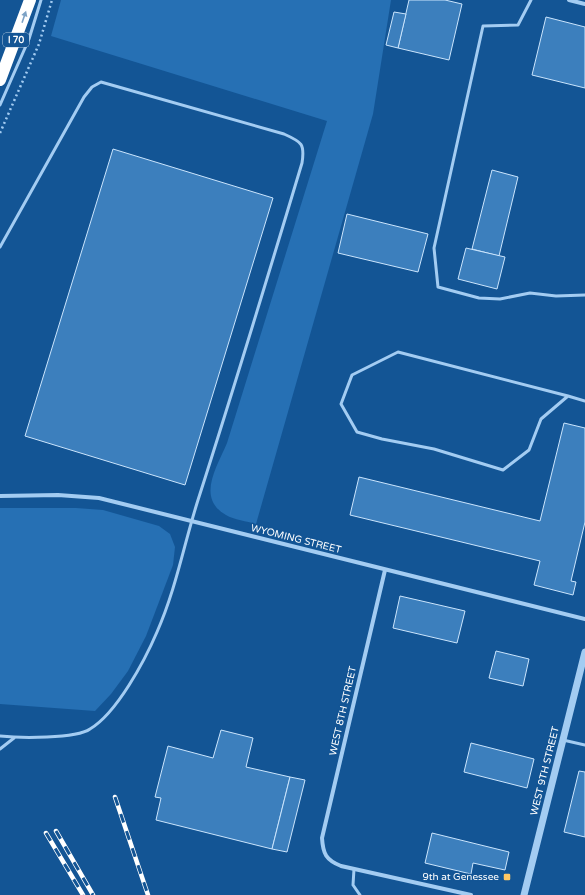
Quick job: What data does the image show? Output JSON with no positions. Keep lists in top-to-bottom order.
{
  "streets": {
    "highway": ["I 70"],
    "street": ["WYOMING STREET", "WEST 8TH STREET", "WEST 9TH STREET"]
  },
  "crossings": [
    ["WYOMING STREET", "WEST 8TH STREET"]
  ],
  "places": {
    "transit": ["9th at Genessee"]
  }
}
